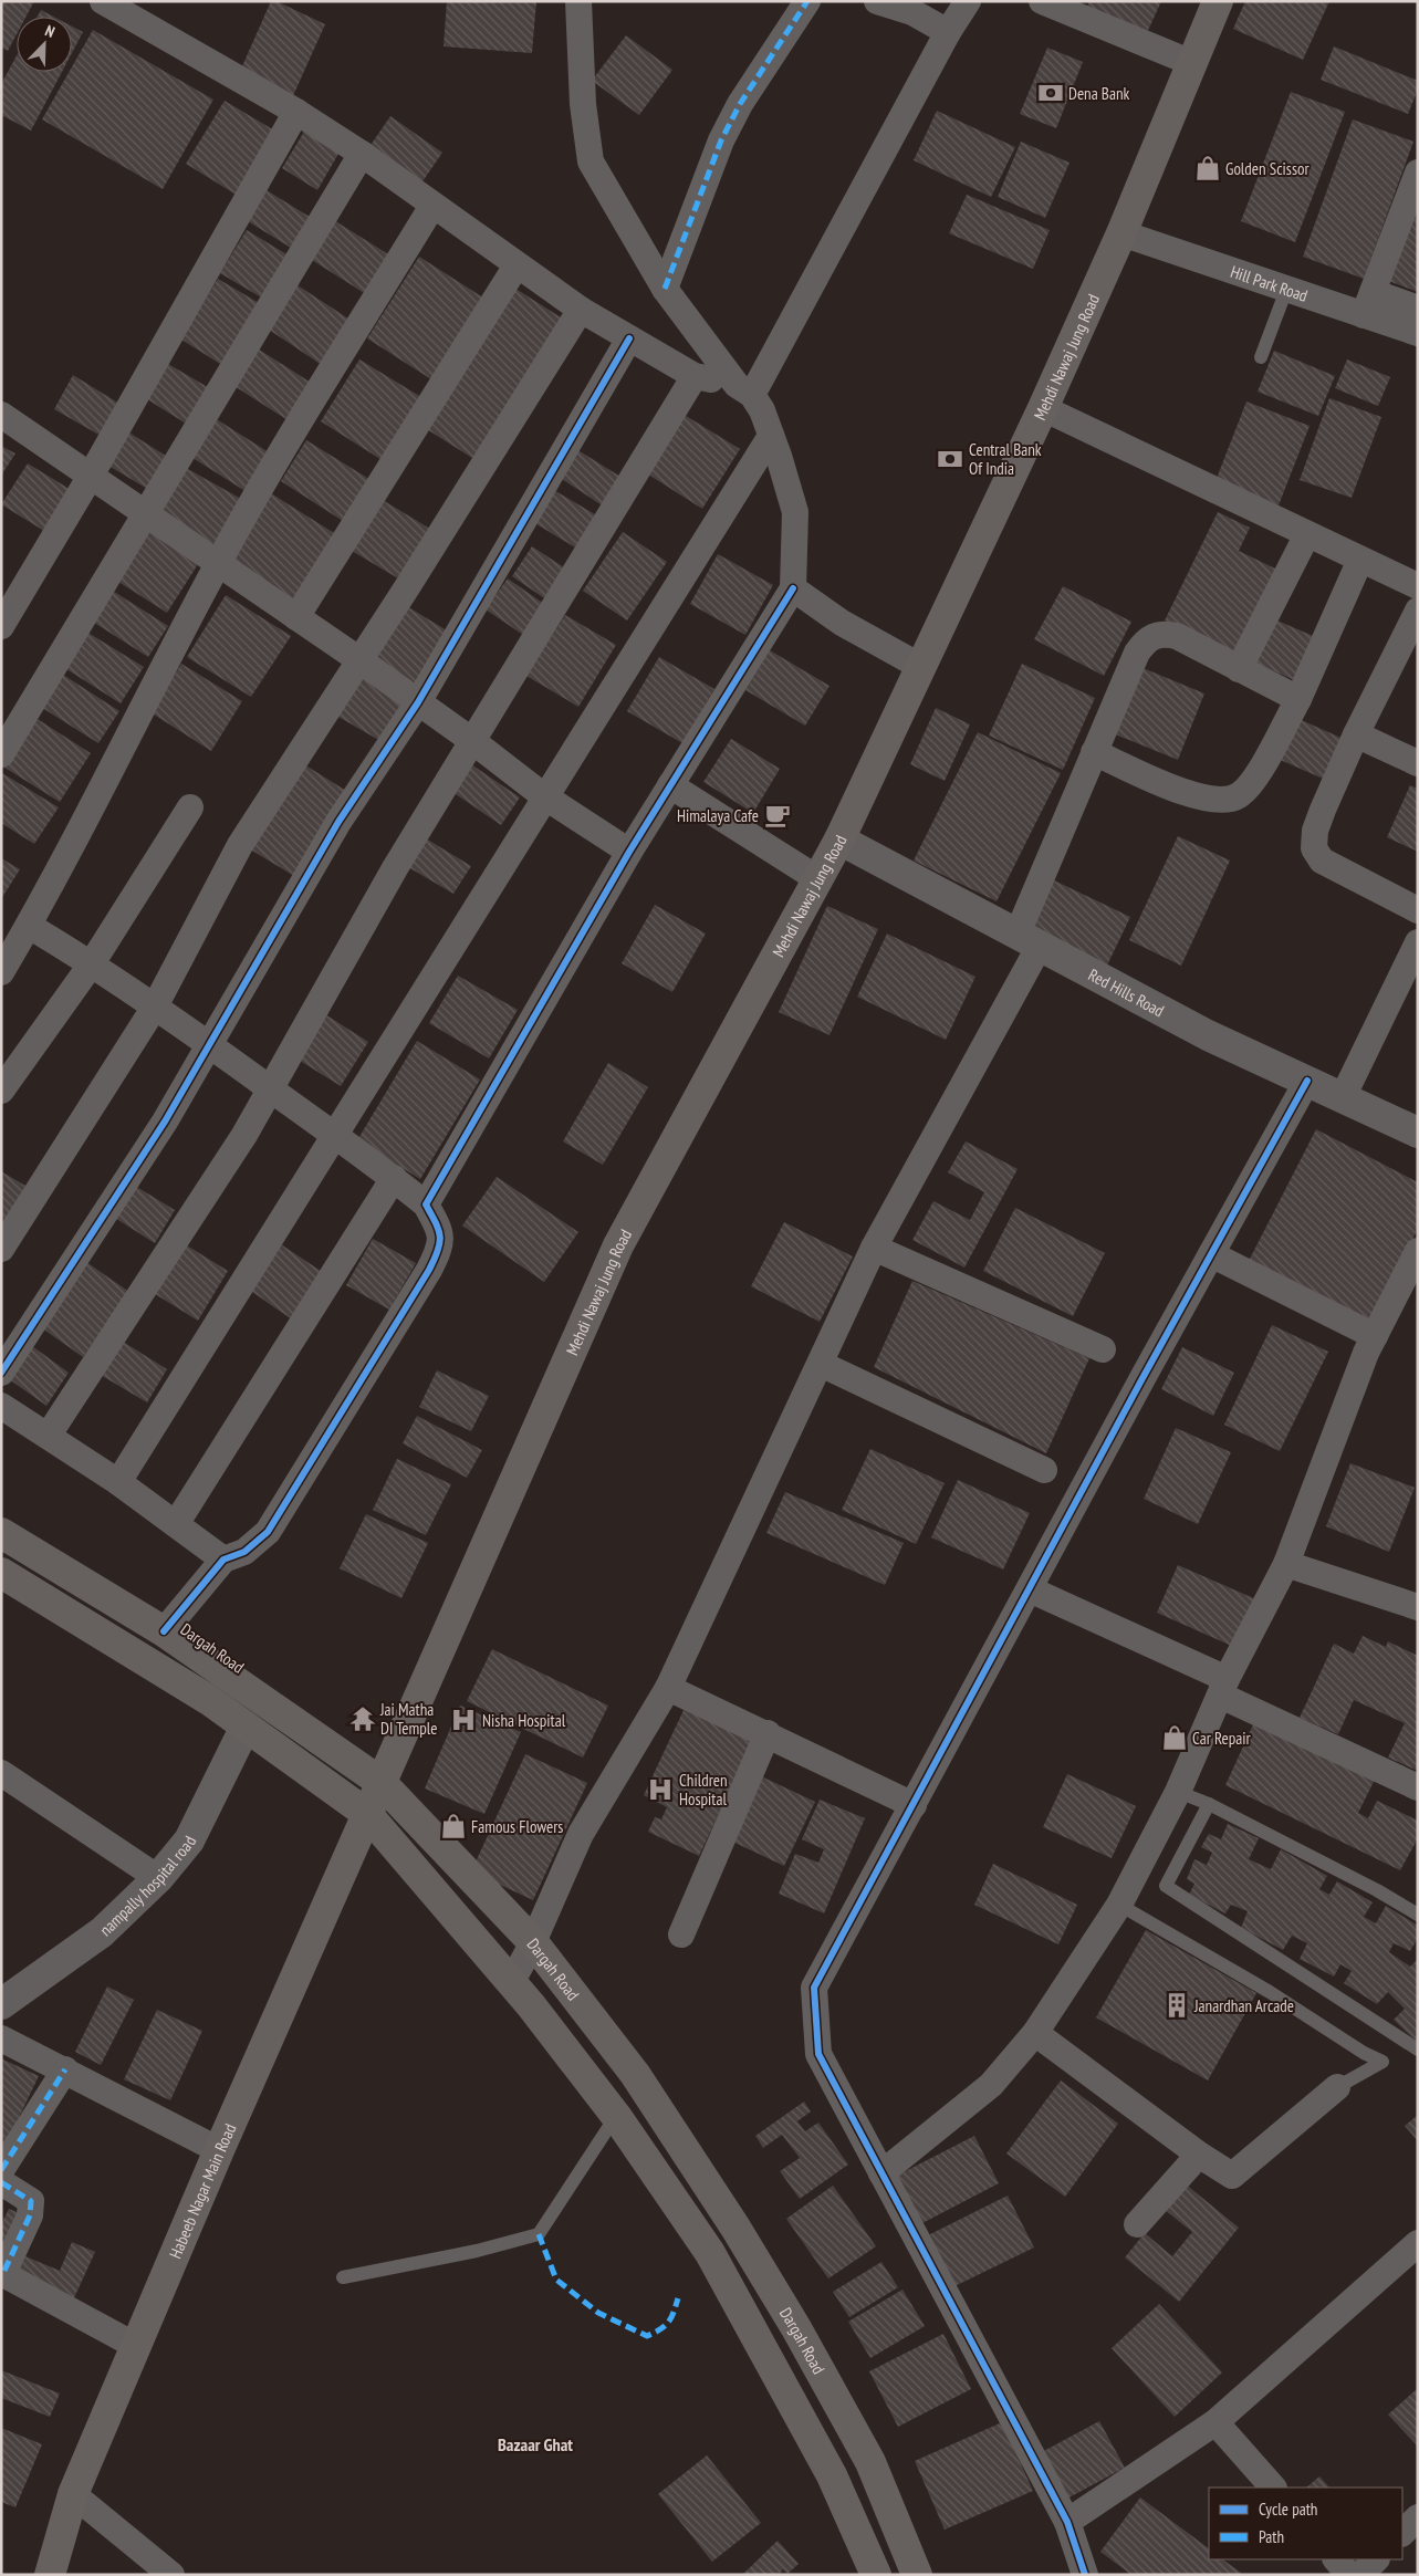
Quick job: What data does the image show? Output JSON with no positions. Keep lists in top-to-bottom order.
{
  "streets": {
    "main road": ["Mehdi Nawaj Jung Road", "Dargah Road", "Habeeb Nagar Main Road"],
    "street": ["Hill Park Road", "Red Hills Road", "nampally hospital road"]
  },
  "crossings": [
    ["Hill Park Road", "Mehdi Nawaj Jung Road"],
    ["Mehdi Nawaj Jung Road", "Red Hills Road"],
    ["Mehdi Nawaj Jung Road", "Dargah Road"],
    ["Mehdi Nawaj Jung Road", "Habeeb Nagar Main Road"]
  ],
  "districts": ["Bazaar Ghat"],
  "places": {
    "bank": ["Dena Bank", "Central Bank Of India"],
    "shop": ["Golden Scissor", "Car Repair", "Famous Flowers"],
    "cafe": ["Himalaya Cafe"],
    "temple": ["Jai Matha DI Temple"],
    "hospital": ["Nisha Hospital", "Children Hospital"],
    "building": ["Janardhan Arcade"]
  },
  "legend": ["Cycle path", "Path"],
  "north": "top right"
}
